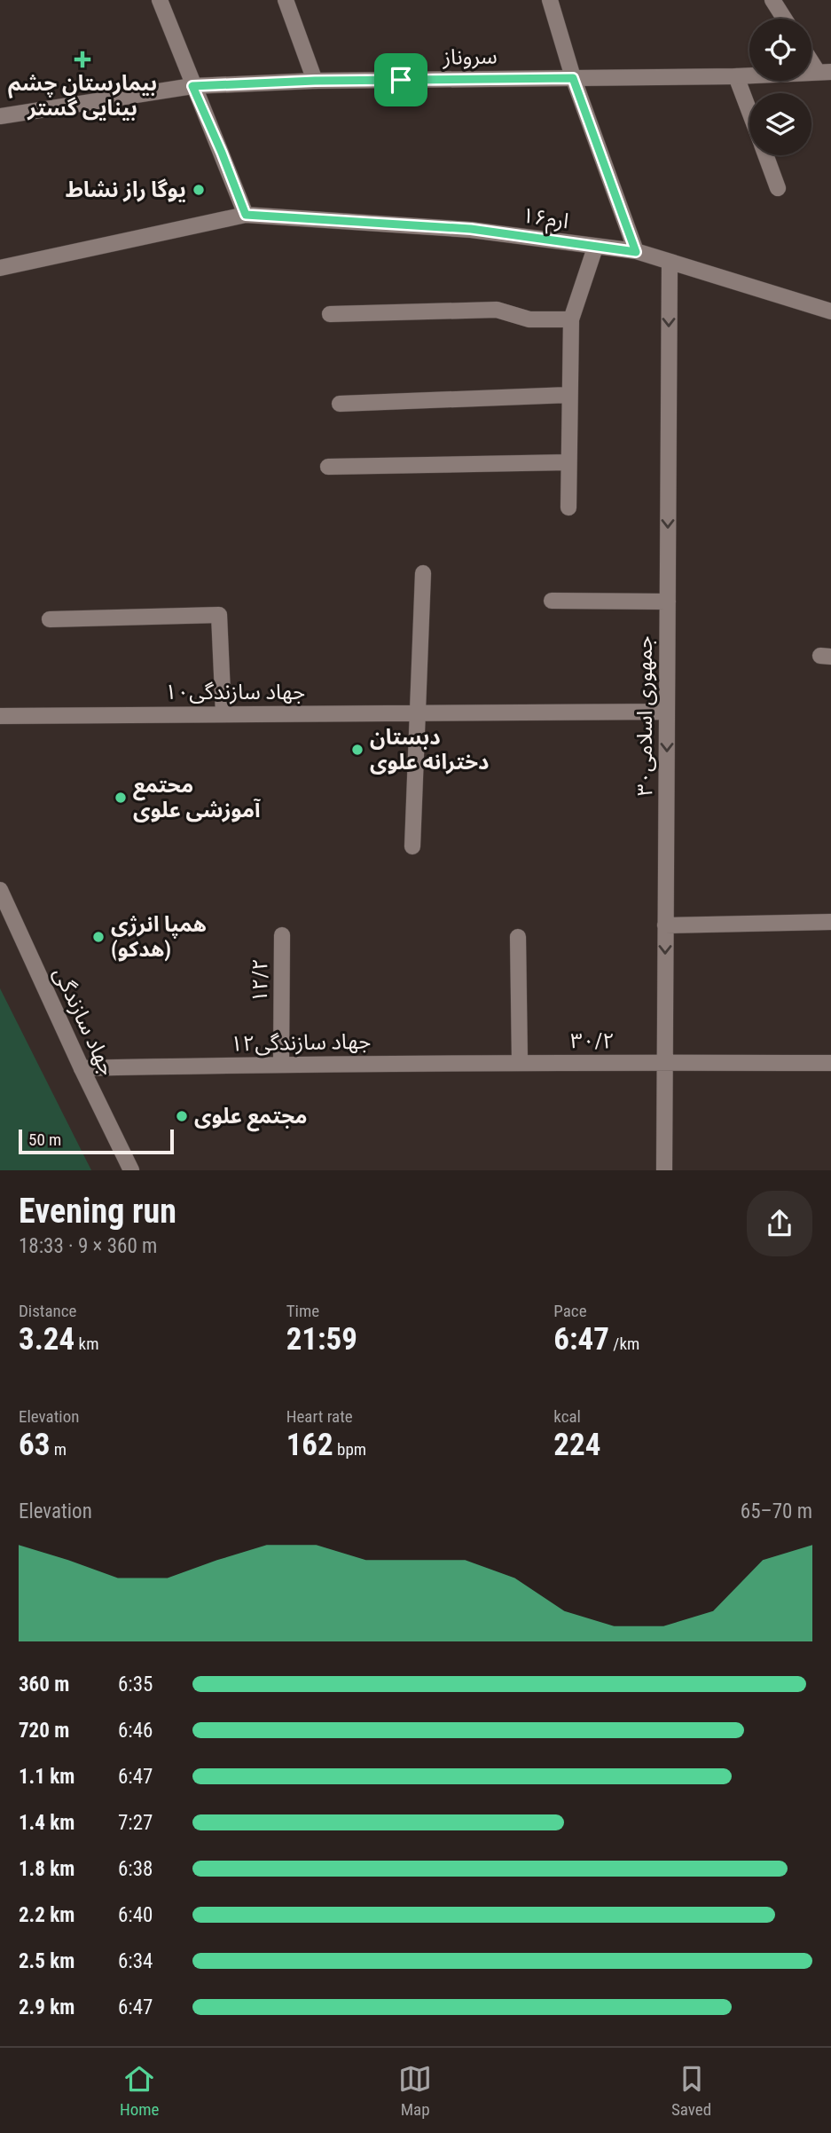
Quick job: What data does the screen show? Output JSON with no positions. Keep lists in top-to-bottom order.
{
  "streets": {
    "street": [
      "سروناز",
      "ارم۱۶",
      "جهاد سازندگی۱۰",
      "جمهوری اسلامی۳۰",
      "۱۲/۲",
      "جهاد سازندگی",
      "۳۰/۲",
      "جهاد سازندگی۱۲"
    ]
  },
  "crossings": [
    ["ارم۱۶", "جمهوری اسلامی۳۰"],
    ["جهاد سازندگی۱۰", "جمهوری اسلامی۳۰"],
    ["جمهوری اسلامی۳۰", "۳۰/۲"],
    ["۱۲/۲", "جهاد سازندگی۱۲"],
    ["جهاد سازندگی", "جهاد سازندگی۱۲"],
    ["۳۰/۲", "جهاد سازندگی۱۲"]
  ],
  "places": {
    "health": ["بیمارستان چشم بینایی گستر"],
    "other": [
      "یوگا راز نشاط",
      "دبستان دخترانه علوی",
      "محتمع آموزشی علوی",
      "همپا انرژی (هدکو)",
      "مجتمع علوی"
    ]
  },
  "scale_bar": "50 m",
  "page": {
    "scale": "50 m",
    "heading": ["Evening run", "18:33 · 9 × 360 m"],
    "stats": [
      ["Distance", "3.24 km"],
      ["Time", "21:59"],
      ["Pace", "6:47 /km"],
      ["Elevation", "63 m"],
      ["Heart rate", "162 bpm"],
      ["kcal", "224"]
    ],
    "chart": ["Elevation", "65–70 m"],
    "list": [
      {
        "name": "360 m",
        "note": "6:35"
      },
      {
        "name": "720 m",
        "note": "6:46"
      },
      {
        "name": "1.1 km",
        "note": "6:47"
      },
      {
        "name": "1.4 km",
        "note": "7:27"
      },
      {
        "name": "1.8 km",
        "note": "6:38"
      },
      {
        "name": "2.2 km",
        "note": "6:40"
      },
      {
        "name": "2.5 km",
        "note": "6:34"
      },
      {
        "name": "2.9 km",
        "note": "6:47"
      }
    ],
    "tabs": ["Home", "Map", "Saved"]
  }
}
